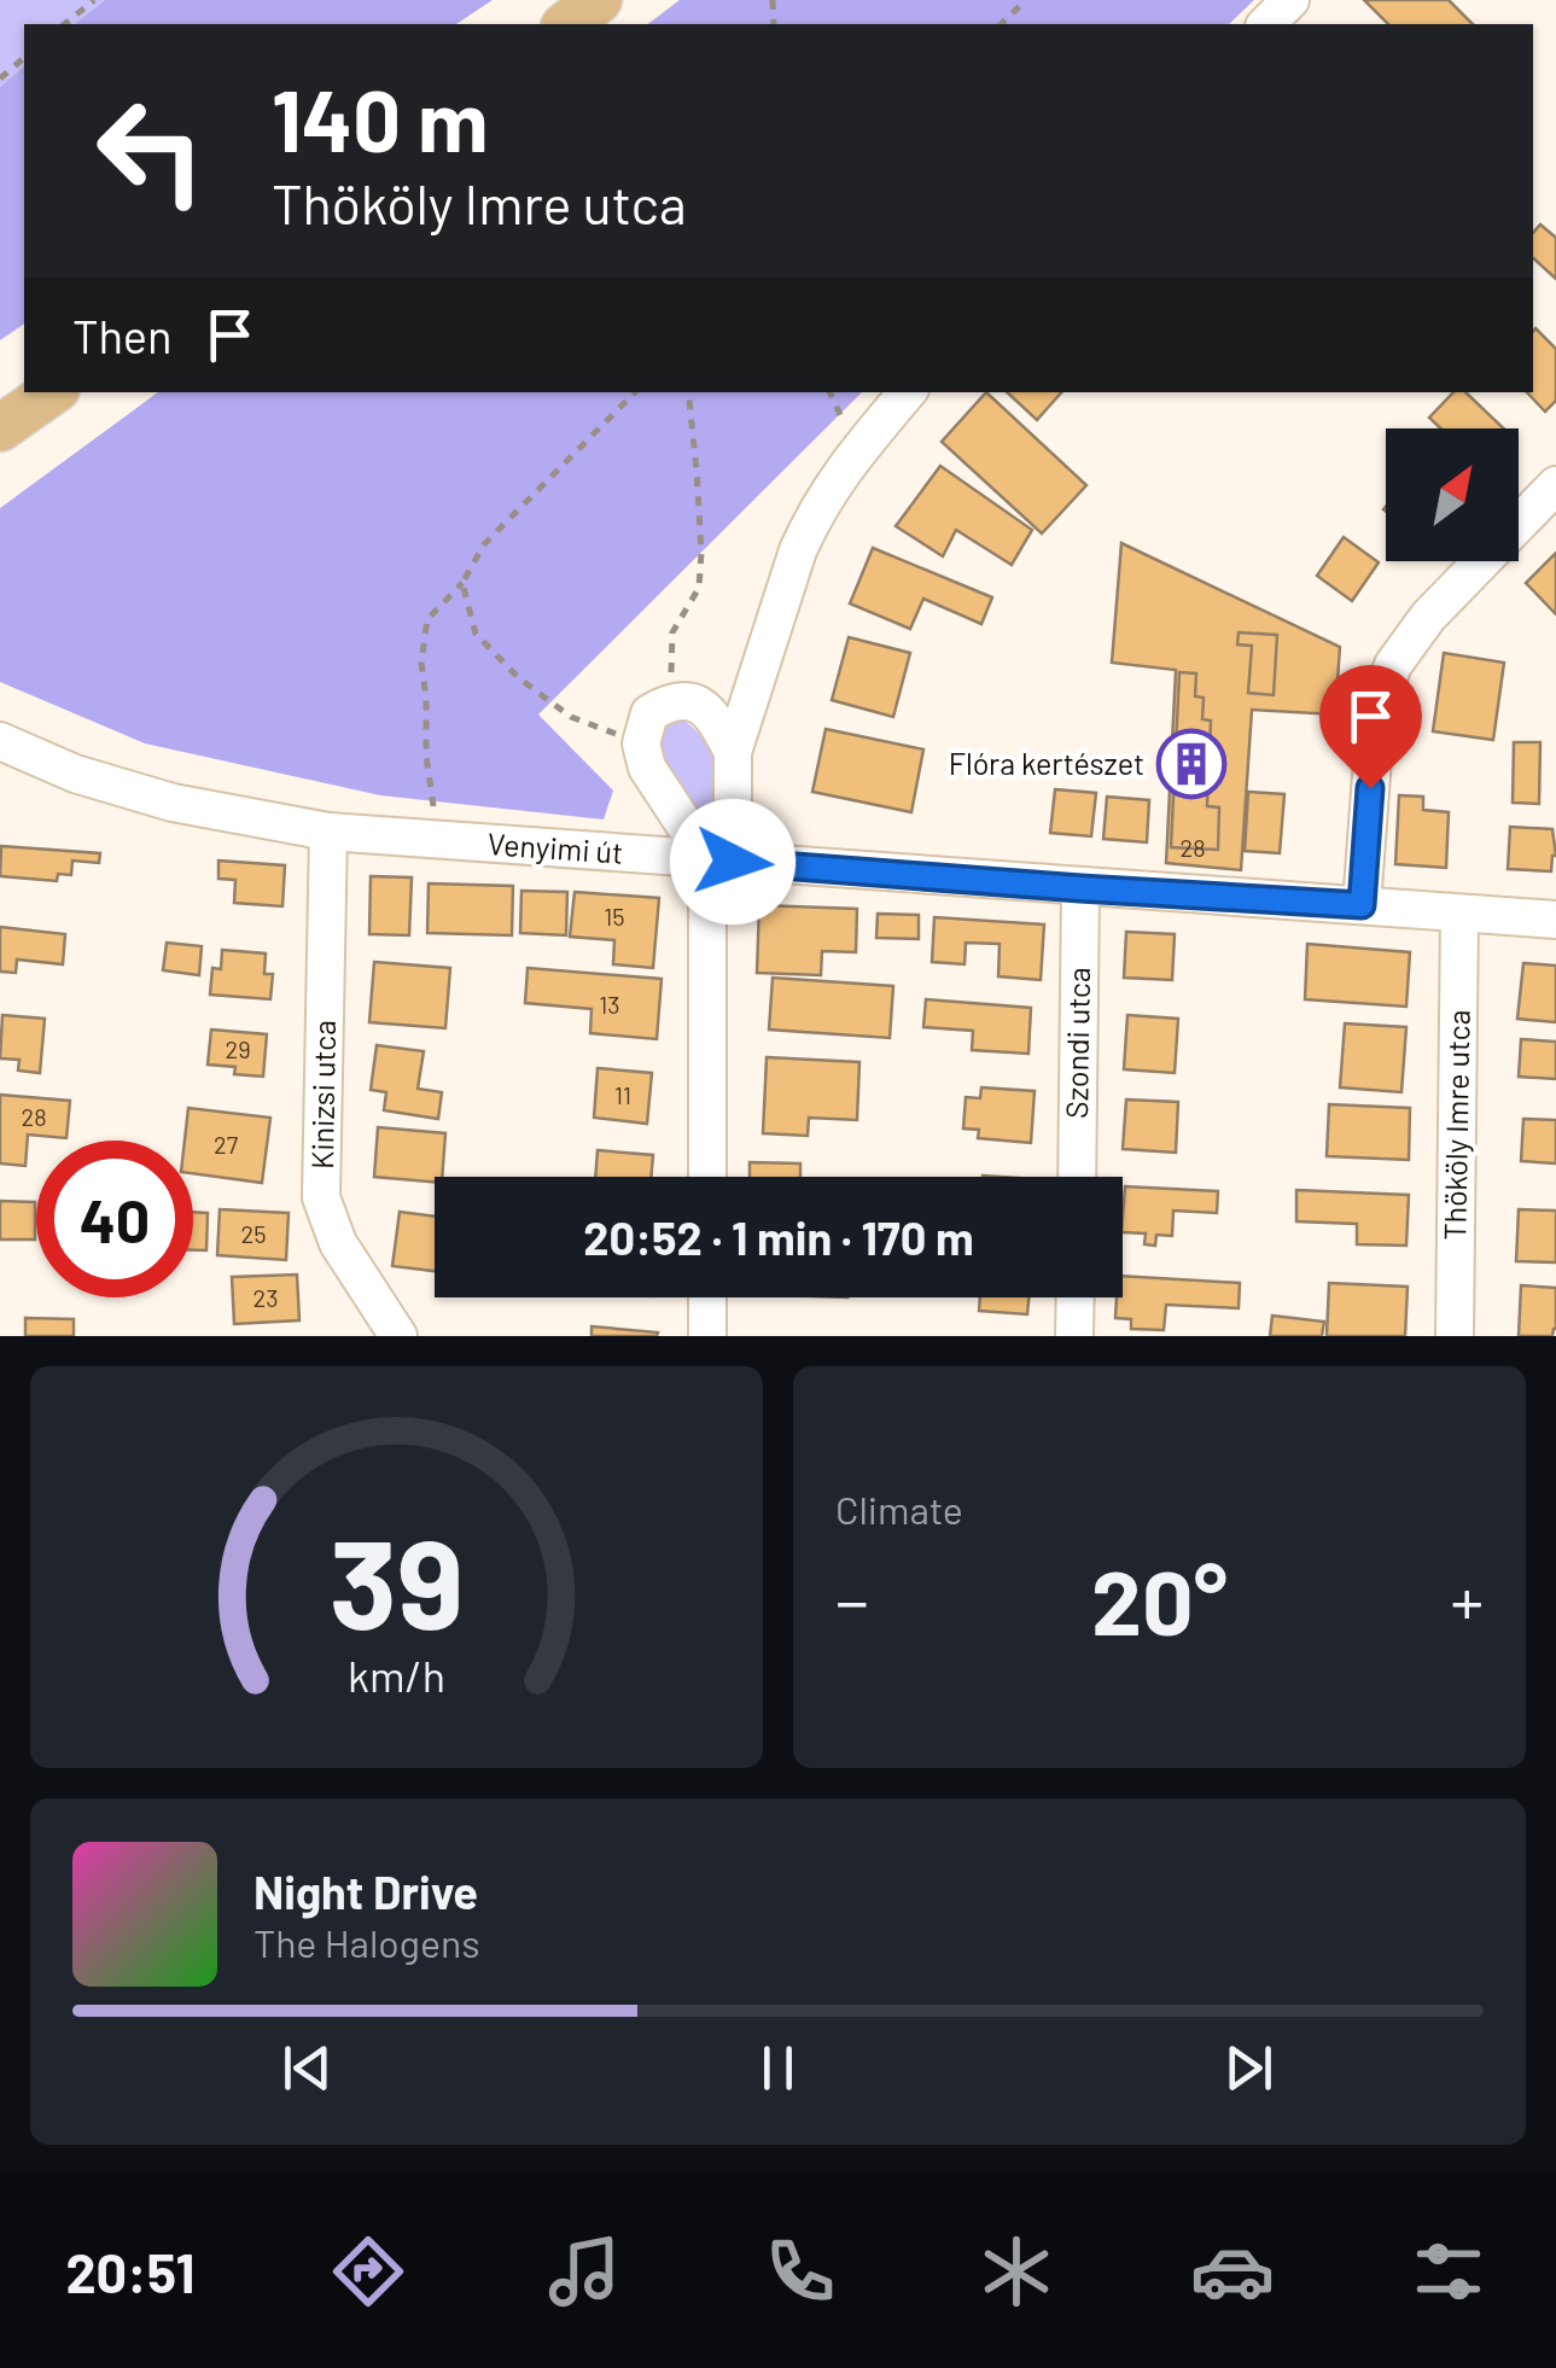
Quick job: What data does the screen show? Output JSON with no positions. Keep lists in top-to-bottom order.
{
  "streets": {
    "street": [
      "Venyimi út",
      "Szondi utca",
      "Kinizsi utca",
      "Thököly Imre utca"
    ]
  },
  "crossings": [
    ["Venyimi út", "Szondi utca"],
    ["Venyimi út", "Kinizsi utca"],
    ["Venyimi út", "Thököly Imre utca"]
  ],
  "places": {
    "building": ["Flóra kertészet"]
  },
  "house_numbers": [
    "28",
    "15",
    "13",
    "29",
    "11",
    "28",
    "27",
    "25",
    "23"
  ],
  "north": "top right",
  "page": {
    "turn": ["140 m", "Thököly Imre utca"],
    "then": "Then",
    "limit": "40",
    "trip": "20:52 · 1 min · 170 m",
    "tile": "Climate",
    "heat": ["−", "20°", "+"],
    "song": ["Night Drive", "The Halogens"],
    "tabs": "20:51",
    "gauge": ["39", "km/h"]
  }
}
